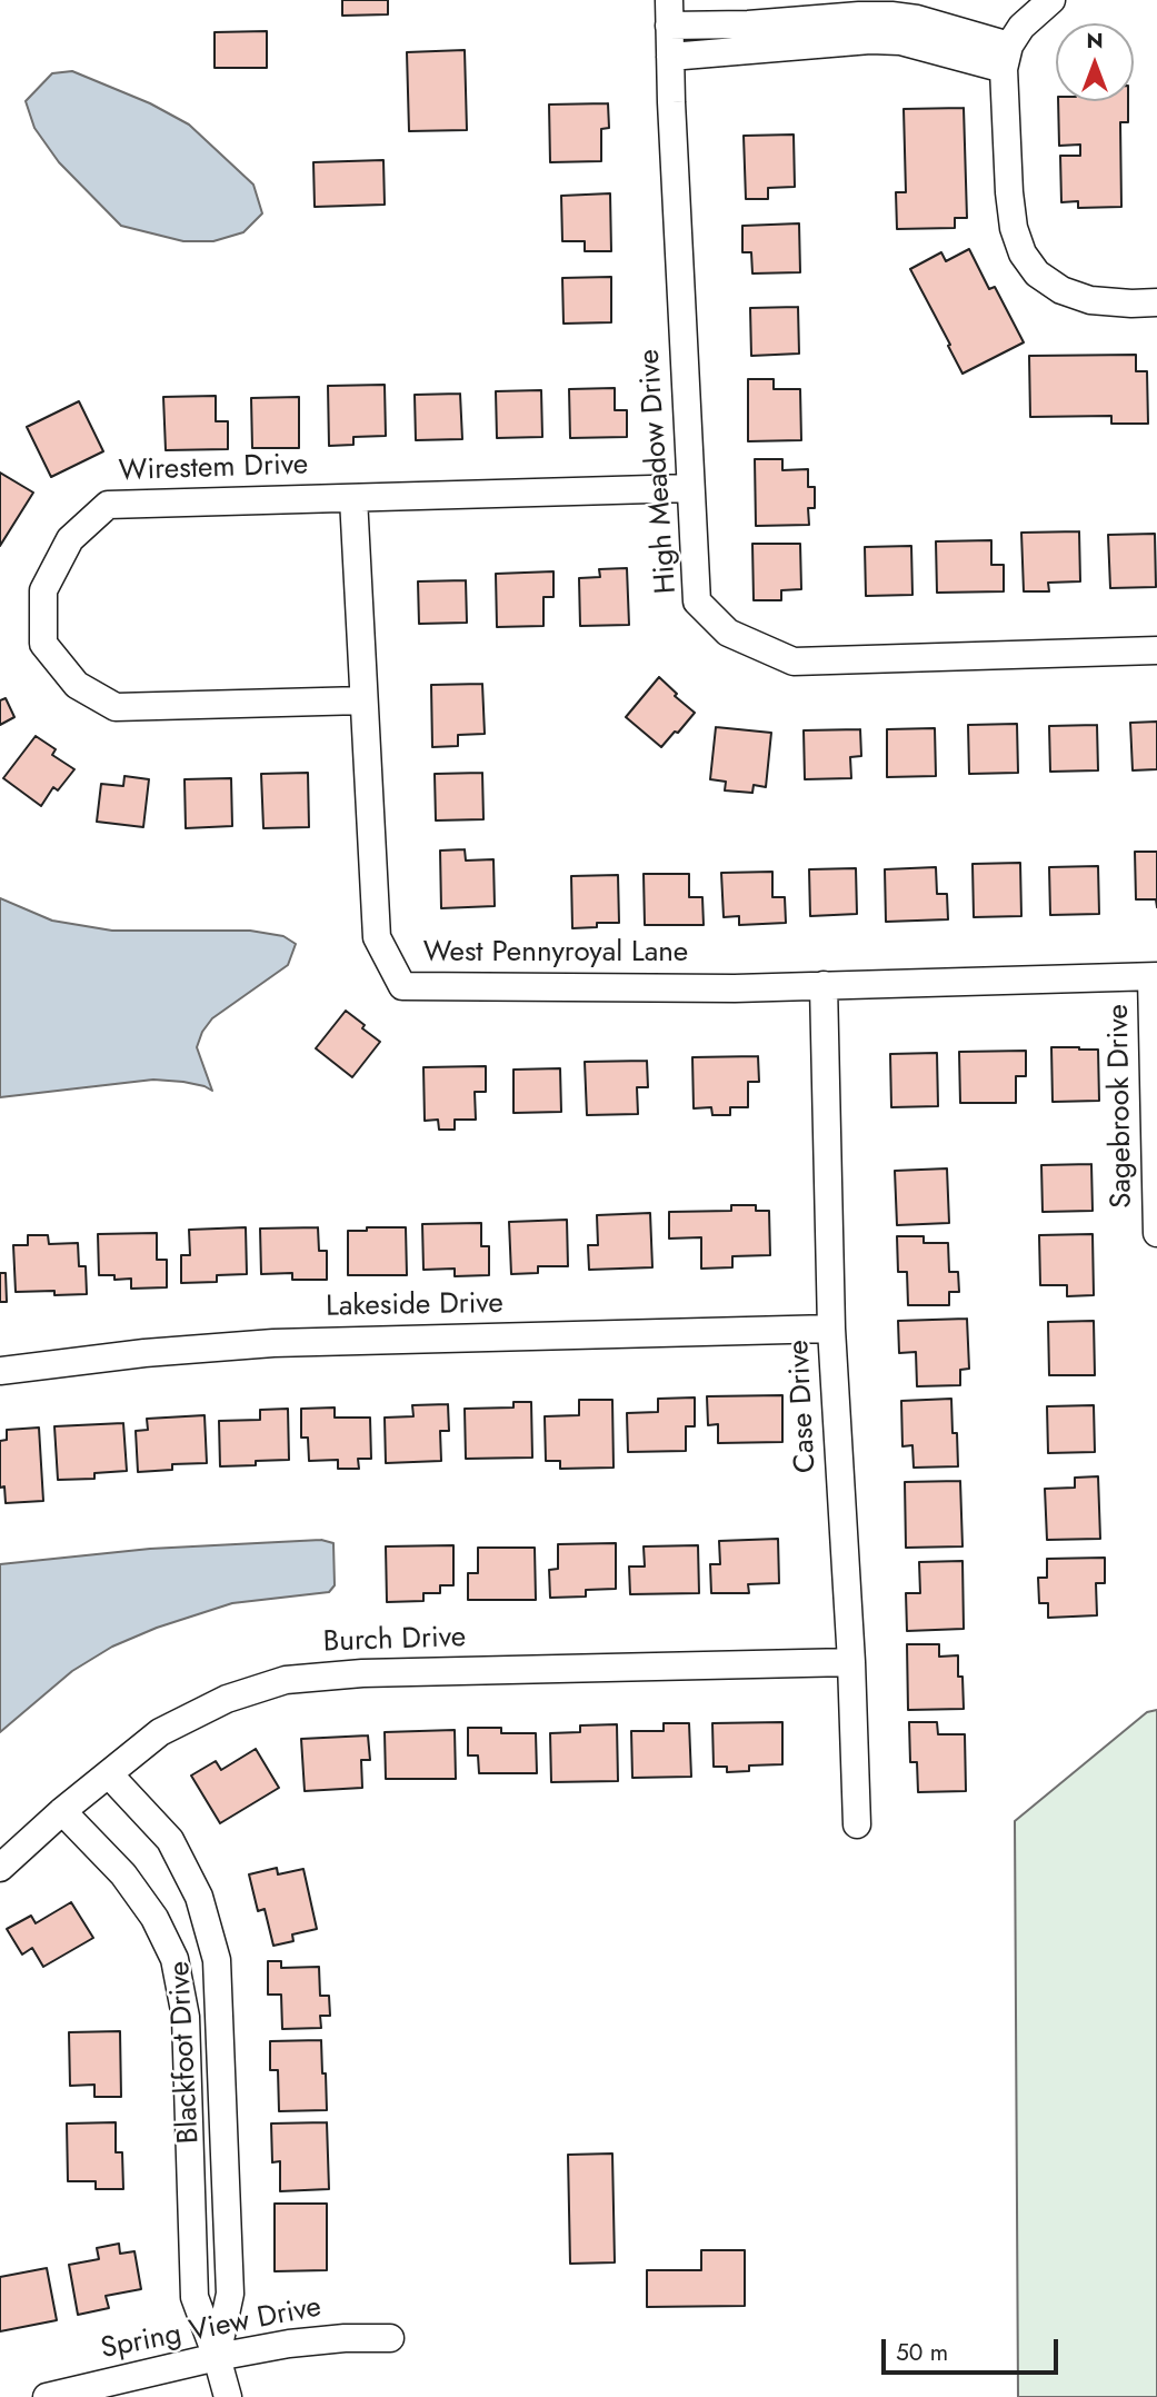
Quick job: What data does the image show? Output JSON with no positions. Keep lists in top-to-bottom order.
{
  "streets": {
    "street": [
      "Wirestem Drive",
      "High Meadow Drive",
      "West Pennyroyal Lane",
      "Sagebrook Drive",
      "Lakeside Drive",
      "Case Drive",
      "Burch Drive",
      "Blackfoot Drive",
      "Spring View Drive"
    ]
  },
  "crossings": [
    ["Wirestem Drive", "High Meadow Drive"],
    ["Wirestem Drive", "West Pennyroyal Lane"],
    ["West Pennyroyal Lane", "Sagebrook Drive"],
    ["West Pennyroyal Lane", "Case Drive"],
    ["Lakeside Drive", "Case Drive"],
    ["Case Drive", "Burch Drive"],
    ["Burch Drive", "Blackfoot Drive"],
    ["Blackfoot Drive", "Spring View Drive"]
  ],
  "scale_bar": "50 m",
  "north": "top"
}
